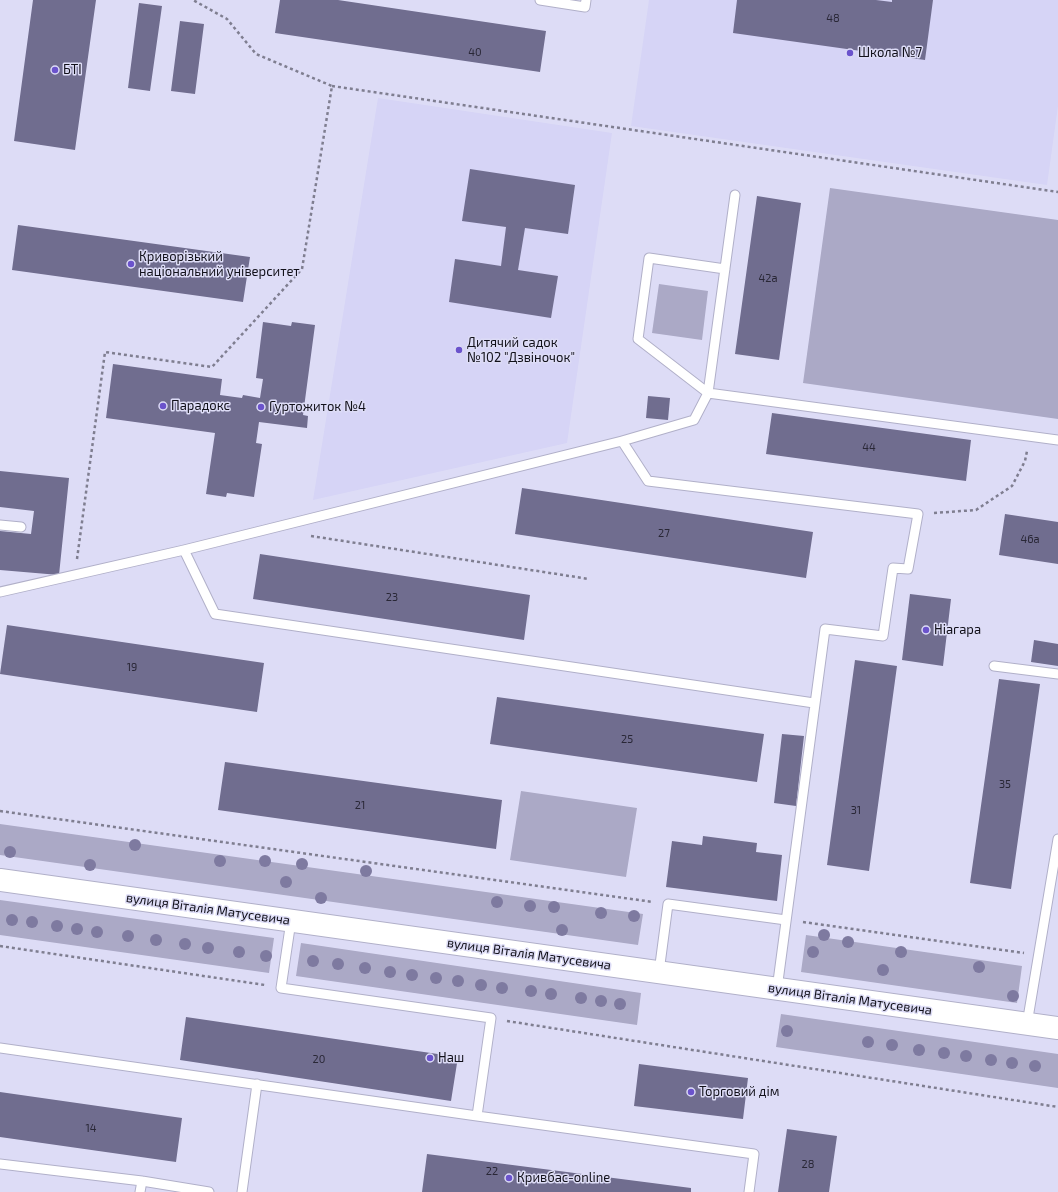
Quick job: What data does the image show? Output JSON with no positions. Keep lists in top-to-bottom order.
{
  "streets": {
    "street": ["вулиця Віталія Матусевича"]
  },
  "places": [
    "Школа №7",
    "БТІ",
    "Криворізький національний університет",
    "Дитячий садок №102 \"Дзвіночок\"",
    "Парадокс",
    "Гуртожиток №4",
    "Ніагара",
    "Наш",
    "Торговий дім",
    "Кривбас-online"
  ],
  "house_numbers": [
    "48",
    "40",
    "42а",
    "44",
    "27",
    "46а",
    "23",
    "19",
    "25",
    "35",
    "21",
    "31",
    "20",
    "14",
    "28",
    "22"
  ]
}
